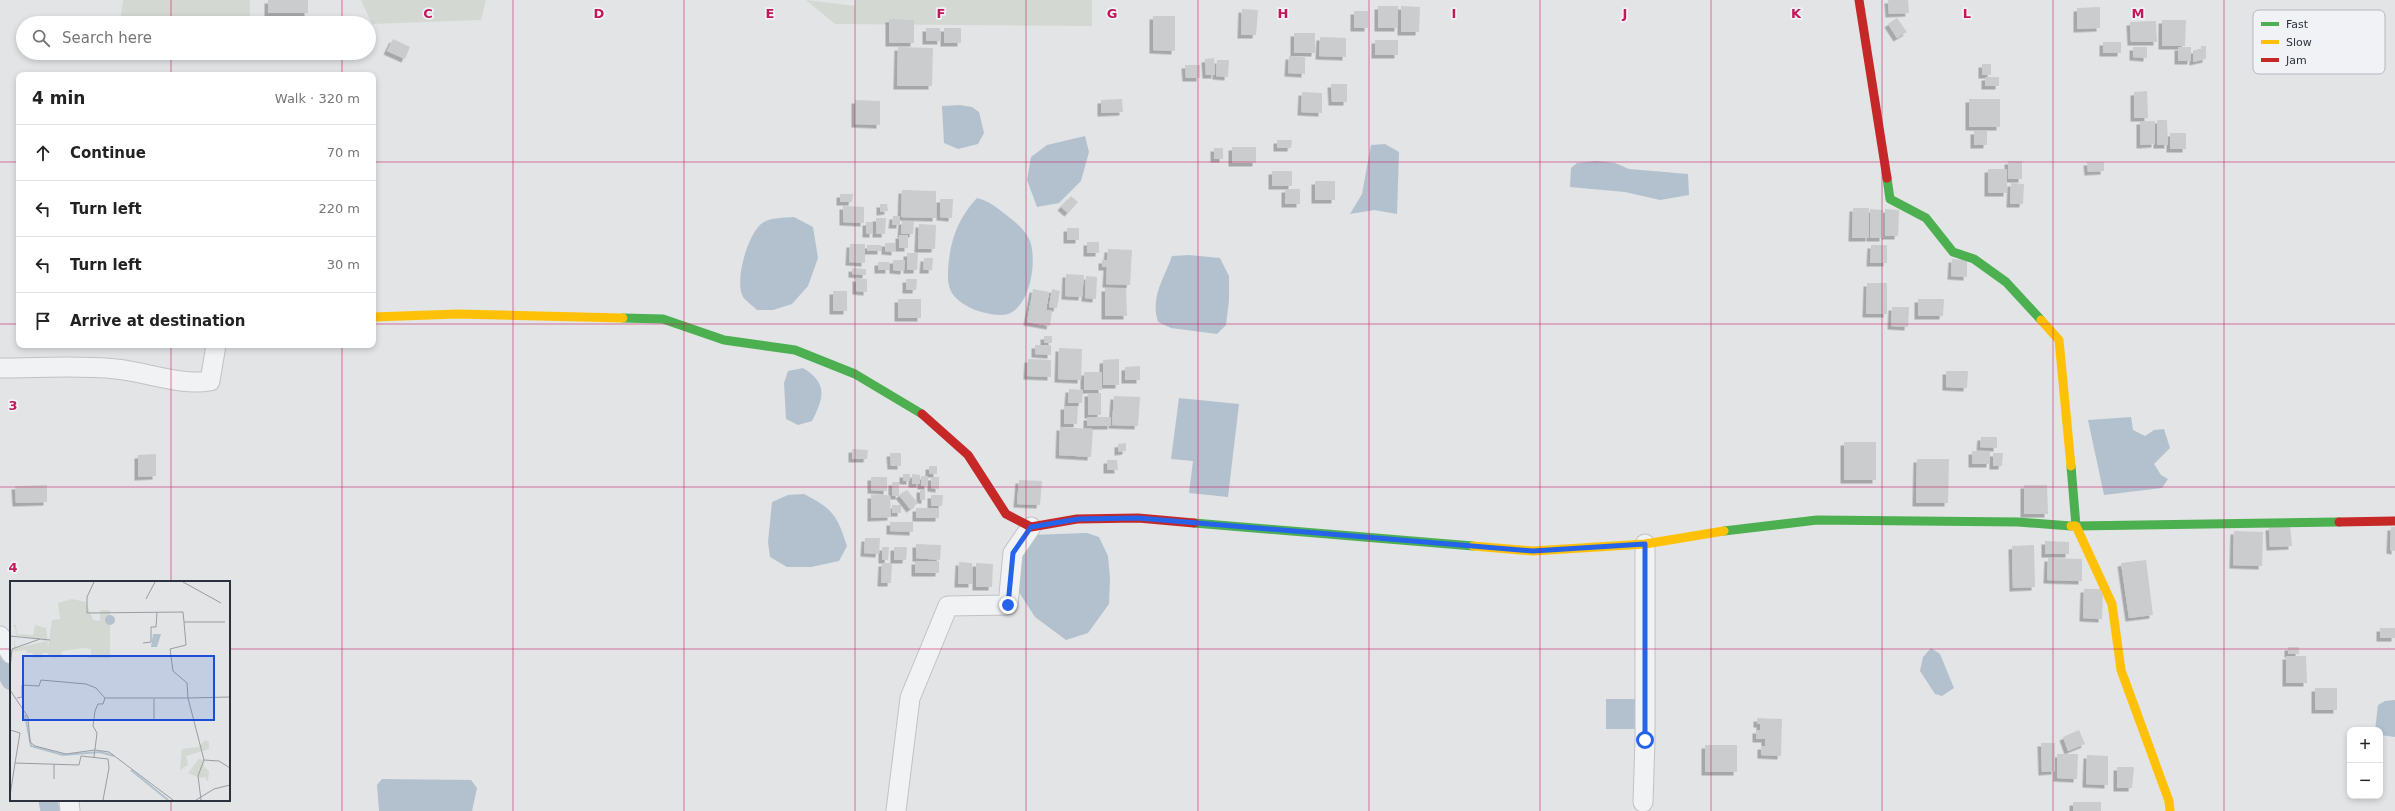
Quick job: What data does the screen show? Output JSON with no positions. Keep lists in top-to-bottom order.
{
  "legend": ["Fast", "Slow", "Jam"],
  "page": {
    "search": "Search here",
    "heading": ["4 min", "Walk · 320 m"],
    "list": [
      ["Continue", "70 m"],
      ["Turn left", "220 m"],
      ["Turn left", "30 m"],
      "Arrive at destination"
    ],
    "map_buttons": ["+", "−"]
  },
  "grid": {
    "columns": [
      "C",
      "D",
      "E",
      "F",
      "G",
      "H",
      "I",
      "J",
      "K",
      "L",
      "M"
    ],
    "rows": ["3", "4"]
  }
}
